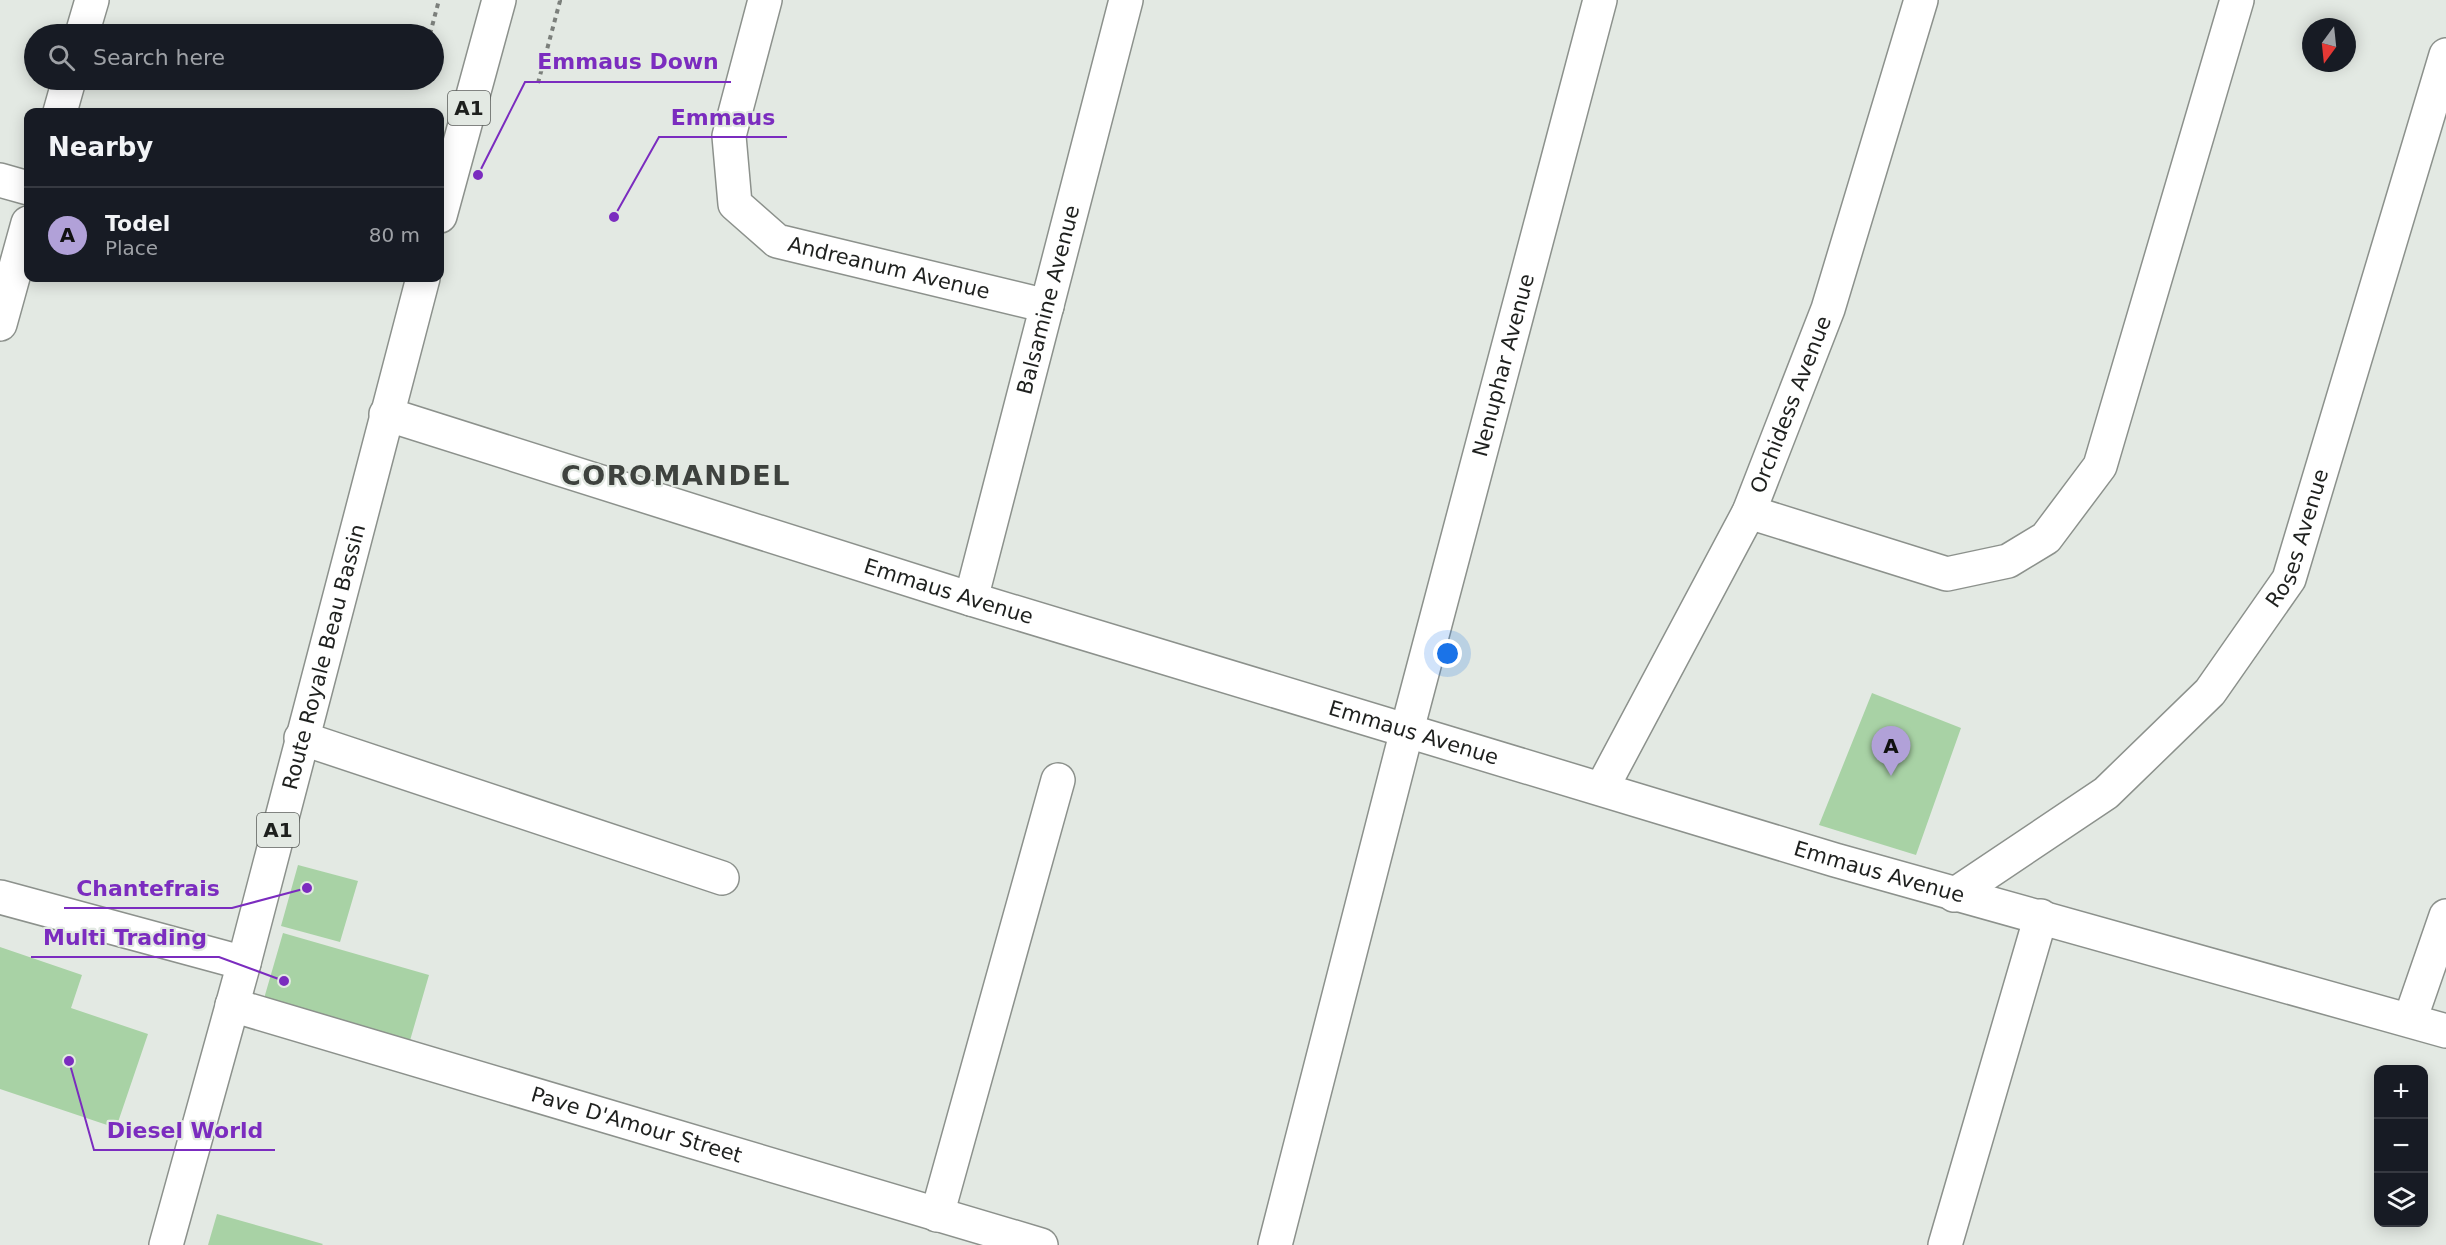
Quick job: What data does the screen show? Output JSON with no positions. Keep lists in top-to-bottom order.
{
  "streets": {
    "street": [
      "A1",
      "Andreanum Avenue",
      "Balsamine Avenue",
      "Nenuphar Avenue",
      "Orchidess Avenue",
      "Roses Avenue",
      "Emmaus Avenue",
      "Route Royale Beau Bassin",
      "Pave D'Amour Street"
    ]
  },
  "crossings": [
    ["Andreanum Avenue", "Balsamine Avenue"],
    ["Balsamine Avenue", "Emmaus Avenue"],
    ["Nenuphar Avenue", "Emmaus Avenue"],
    ["Orchidess Avenue", "Emmaus Avenue"],
    ["Roses Avenue", "Emmaus Avenue"],
    ["Emmaus Avenue", "Route Royale Beau Bassin"],
    ["Route Royale Beau Bassin", "Pave D'Amour Street"]
  ],
  "districts": ["COROMANDEL"],
  "places": [
    "Emmaus Down",
    "Emmaus",
    "Chantefrais",
    "Multi Trading",
    "Diesel World"
  ],
  "north": "bottom",
  "page": {
    "search": "Search here",
    "heading": "Nearby",
    "list": [
      {
        "mark": "A",
        "name": "Todel",
        "note": "Place",
        "value": "80 m"
      }
    ],
    "pins": "A",
    "map_buttons": ["+", "−"]
  }
}
